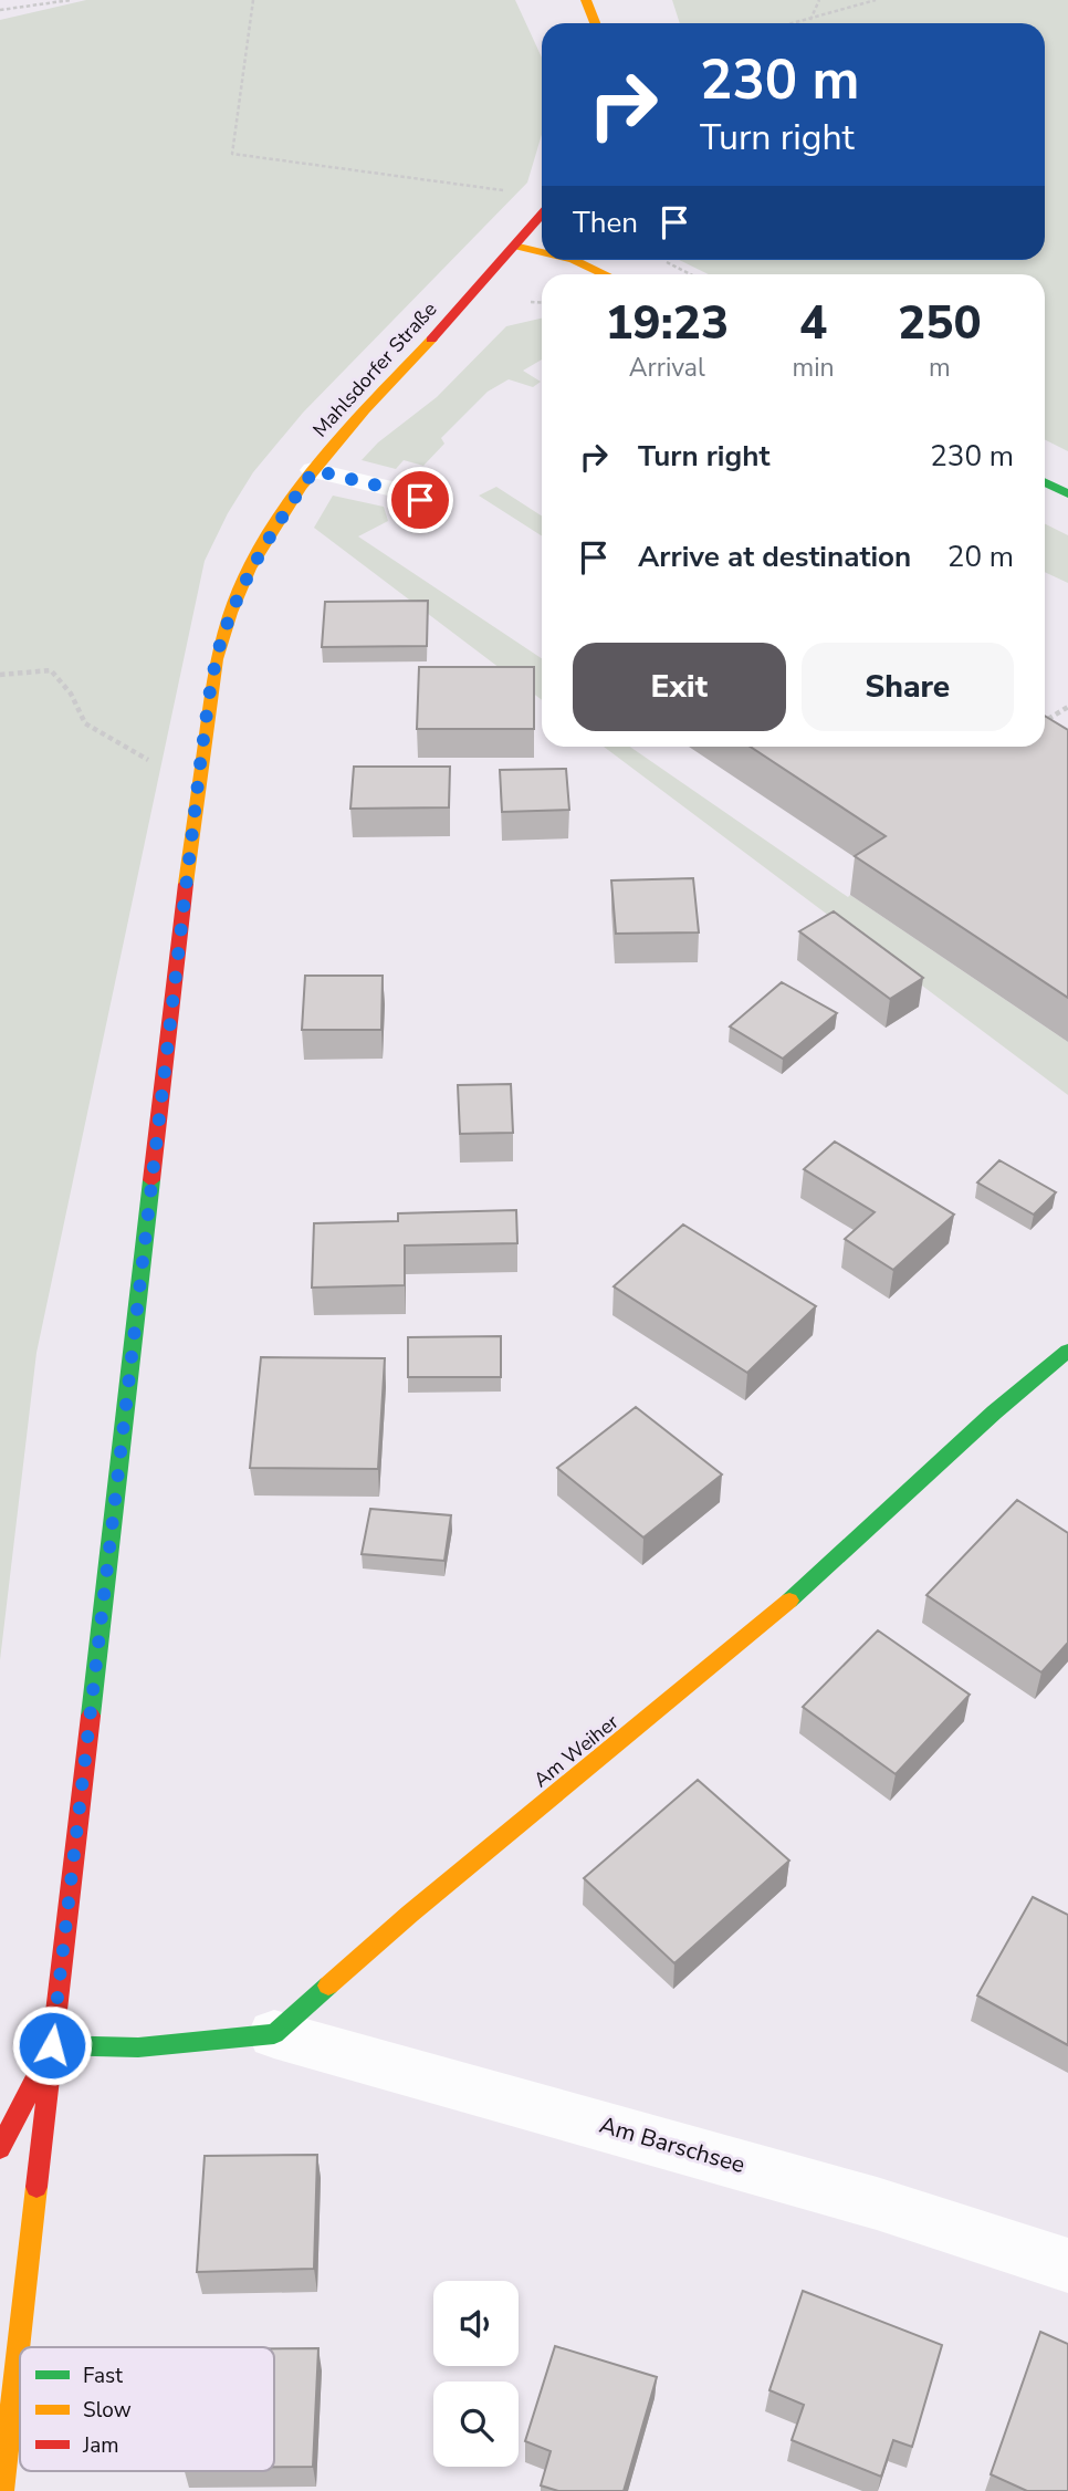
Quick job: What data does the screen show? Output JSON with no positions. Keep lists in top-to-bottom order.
{
  "streets": {
    "main road": ["Mahlsdorfer Straße", "Am Weiher"],
    "street": ["Am Barschsee"]
  },
  "crossings": [
    ["Am Weiher", "Am Barschsee"]
  ],
  "legend": ["Fast", "Slow", "Jam"],
  "page": {
    "turn": ["230 m", "Turn right"],
    "then": "Then",
    "eta": [
      "19:23",
      "Arrival",
      "4",
      "min",
      "250",
      "m"
    ],
    "list": [
      {
        "name": "Turn right",
        "value": "230 m"
      },
      {
        "name": "Arrive at destination",
        "value": "20 m"
      }
    ],
    "buttons": ["Exit", "Share"]
  }
}
